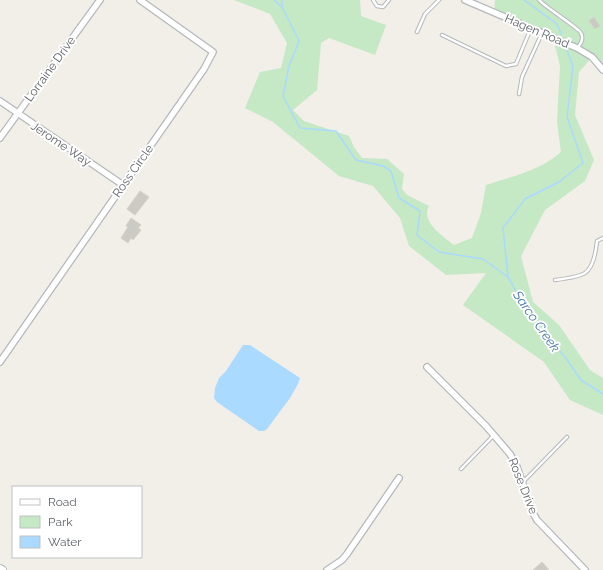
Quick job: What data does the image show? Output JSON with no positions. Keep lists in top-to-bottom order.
{
  "streets": {
    "street": [
      "Hagen Road",
      "Lorraine Drive",
      "Jerome Way",
      "Ross Circle",
      "Rose Drive"
    ]
  },
  "crossings": [
    ["Lorraine Drive", "Jerome Way"],
    ["Jerome Way", "Ross Circle"]
  ],
  "water": ["Sarco Creek"],
  "legend": ["Road", "Park", "Water"]
}
